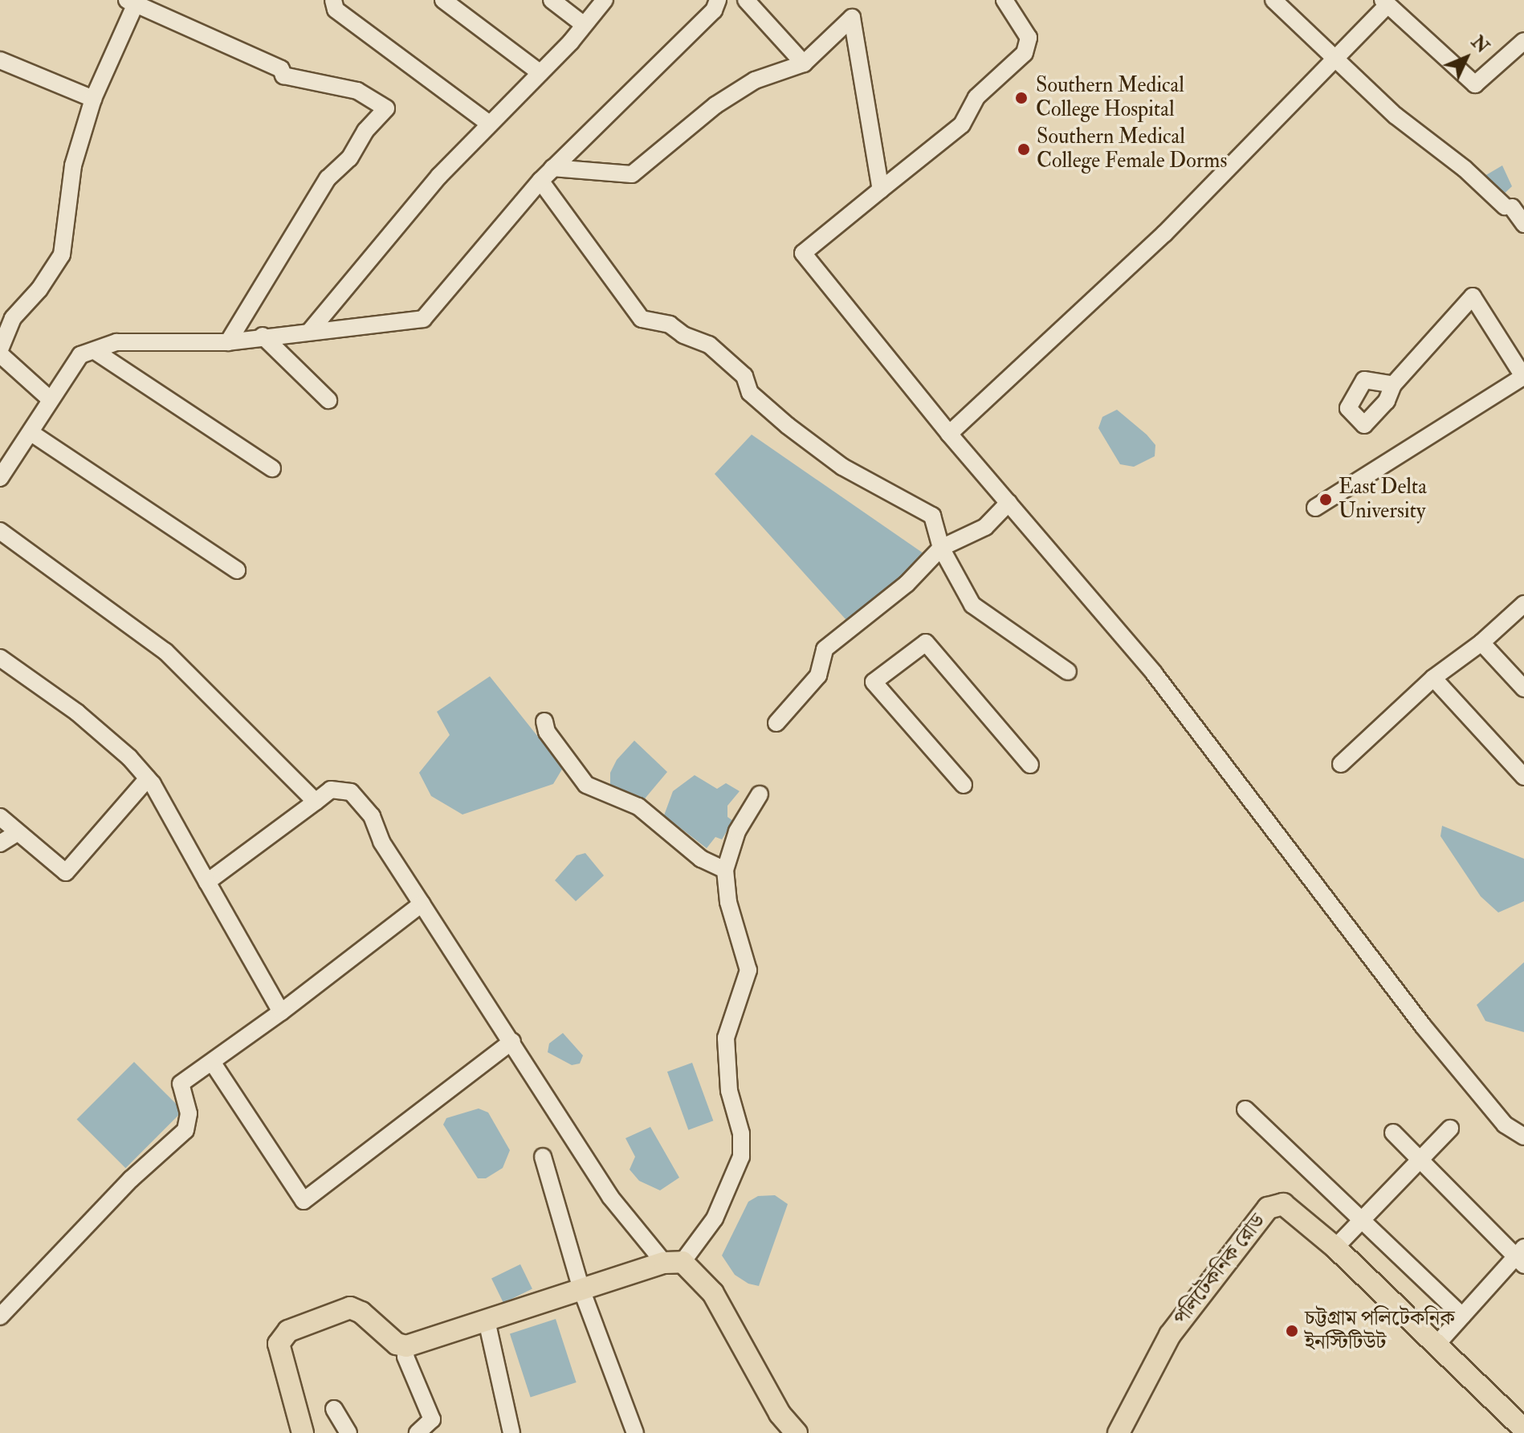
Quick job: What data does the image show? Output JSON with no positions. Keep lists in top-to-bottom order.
{
  "streets": {
    "main road": ["পলিটেকনিক রোড"]
  },
  "places": [
    "Southern Medical College Hospital",
    "Southern Medical College Female Dorms",
    "East Delta University",
    "চট্টগ্রাম পলিটেকনিক ইনস্টিটিউট"
  ],
  "north": "top right"
}
